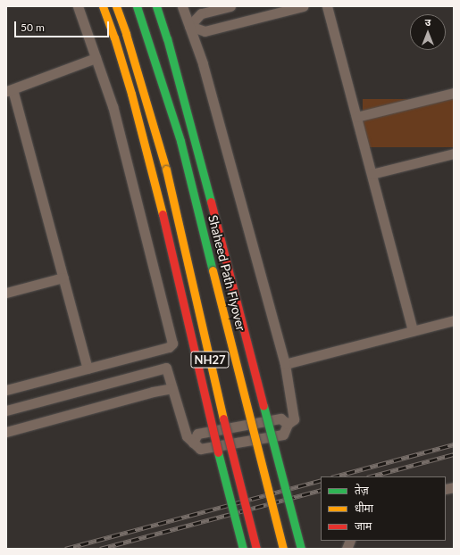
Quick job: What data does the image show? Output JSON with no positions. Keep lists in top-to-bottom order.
{
  "streets": {
    "main road": ["Shaheed Path Flyover", "NH27"]
  },
  "legend": ["तेज़", "धीमा", "जाम"],
  "scale_bar": "50 m",
  "north": "top"
}
